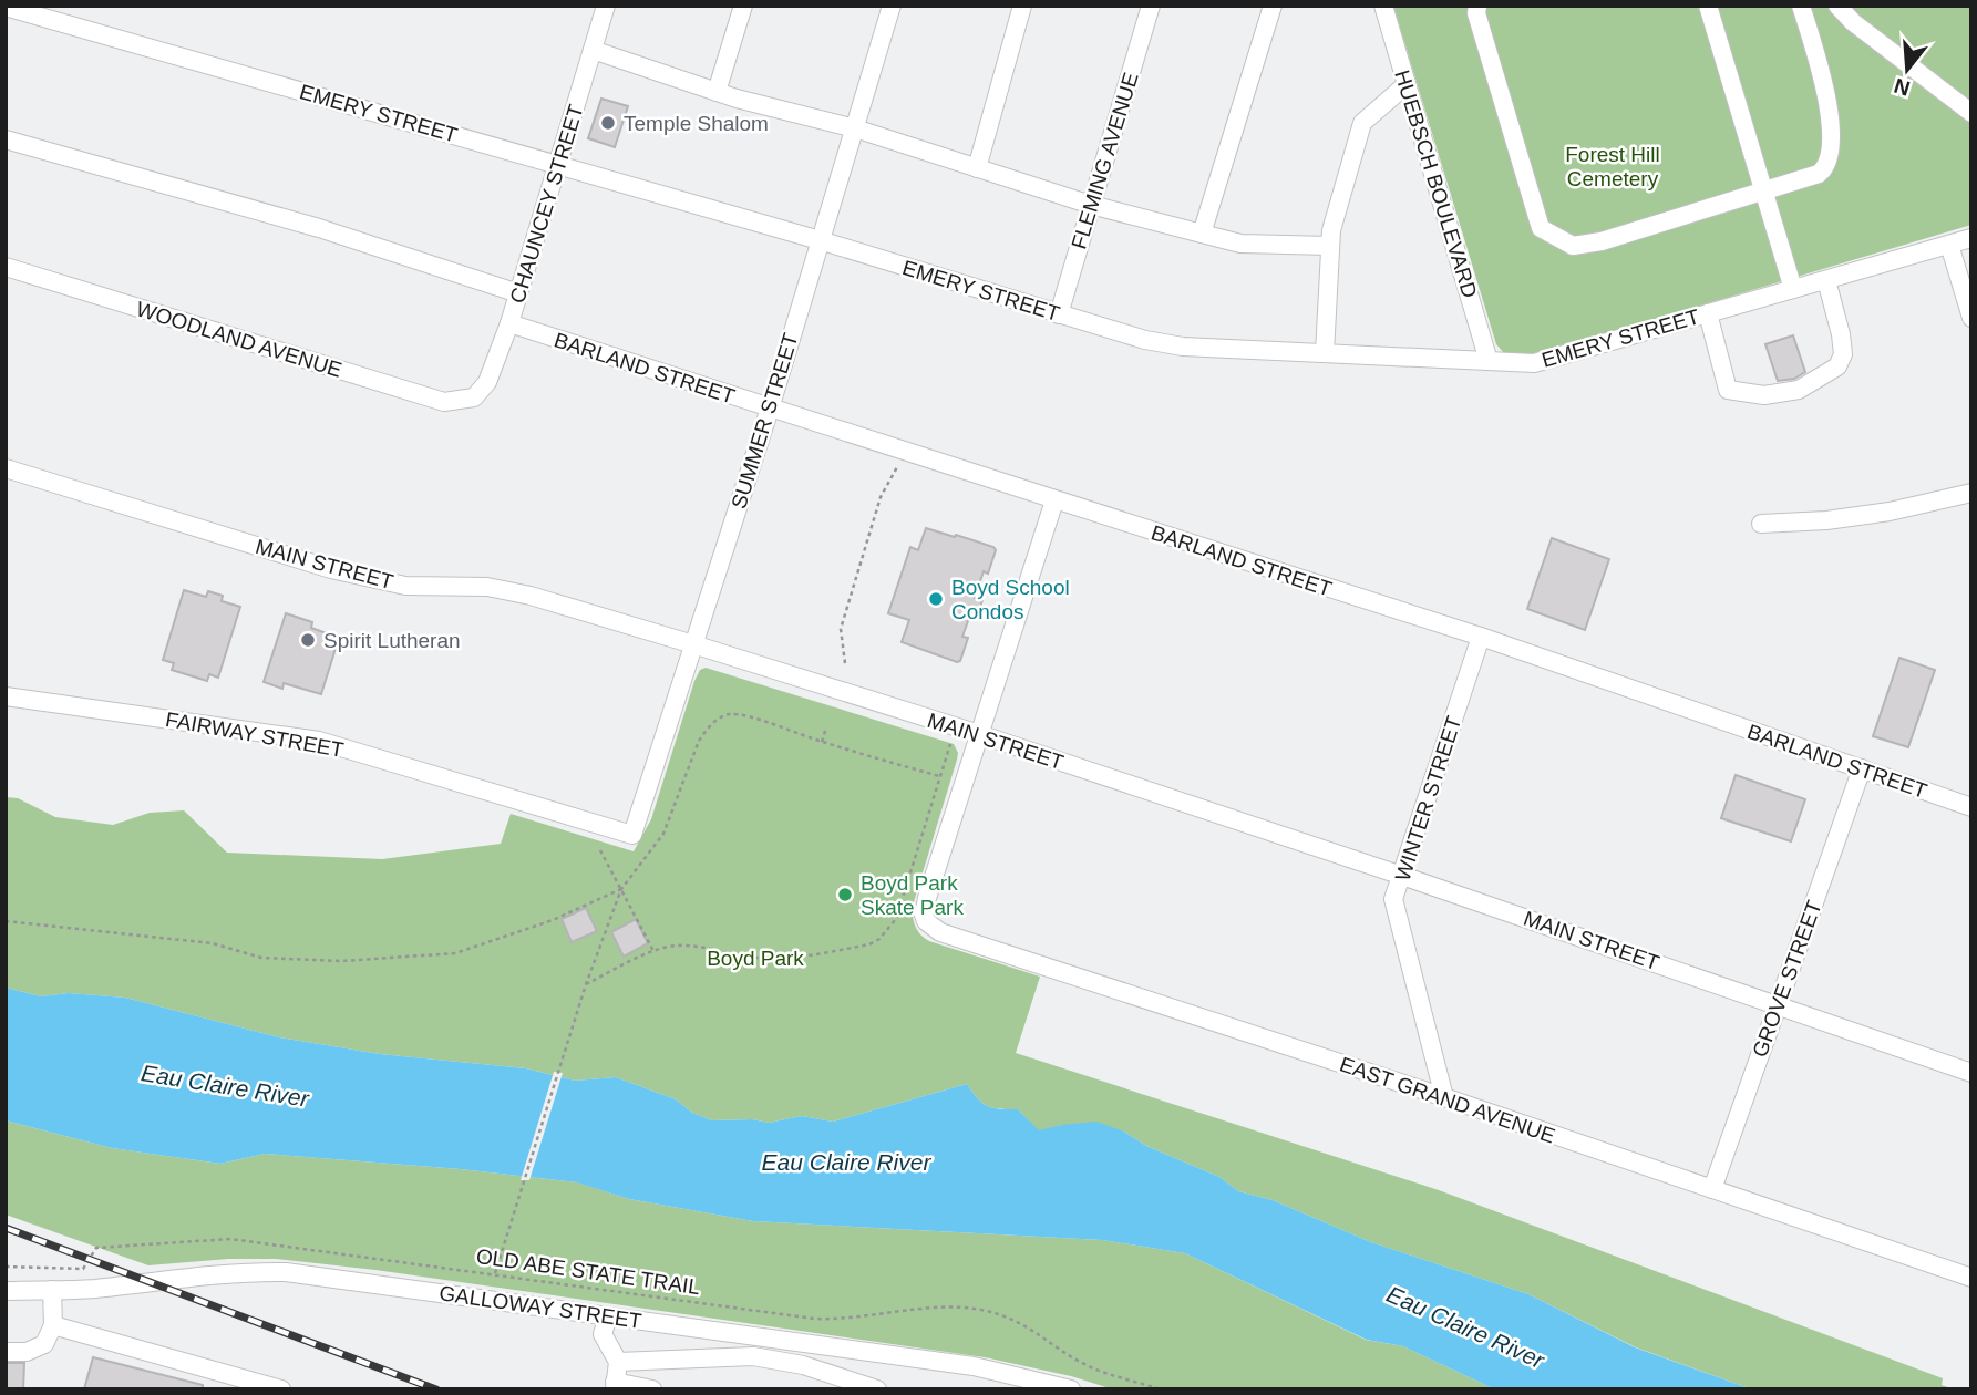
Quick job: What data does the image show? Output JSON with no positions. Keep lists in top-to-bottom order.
{
  "streets": {
    "street": [
      "EMERY STREET",
      "FLEMING AVENUE",
      "HUEBSCH BOULEVARD",
      "CHAUNCEY STREET",
      "WOODLAND AVENUE",
      "BARLAND STREET",
      "SUMMER STREET",
      "MAIN STREET",
      "FAIRWAY STREET",
      "WINTER STREET",
      "GROVE STREET",
      "EAST GRAND AVENUE",
      "GALLOWAY STREET"
    ],
    "path": ["OLD ABE STATE TRAIL"]
  },
  "crossings": [
    ["EMERY STREET", "FLEMING AVENUE"],
    ["EMERY STREET", "HUEBSCH BOULEVARD"],
    ["EMERY STREET", "CHAUNCEY STREET"],
    ["EMERY STREET", "SUMMER STREET"],
    ["CHAUNCEY STREET", "WOODLAND AVENUE"],
    ["CHAUNCEY STREET", "BARLAND STREET"],
    ["BARLAND STREET", "SUMMER STREET"],
    ["BARLAND STREET", "WINTER STREET"],
    ["BARLAND STREET", "GROVE STREET"],
    ["SUMMER STREET", "MAIN STREET"],
    ["SUMMER STREET", "FAIRWAY STREET"],
    ["MAIN STREET", "WINTER STREET"],
    ["MAIN STREET", "GROVE STREET"],
    ["MAIN STREET", "EAST GRAND AVENUE"],
    ["WINTER STREET", "EAST GRAND AVENUE"],
    ["GROVE STREET", "EAST GRAND AVENUE"]
  ],
  "water": ["Eau Claire River"],
  "parks": ["Forest Hill Cemetery", "Boyd Park"],
  "places": [
    "Temple Shalom",
    "Boyd School Condos",
    "Spirit Lutheran",
    "Boyd Park Skate Park"
  ],
  "north": "bottom"
}
